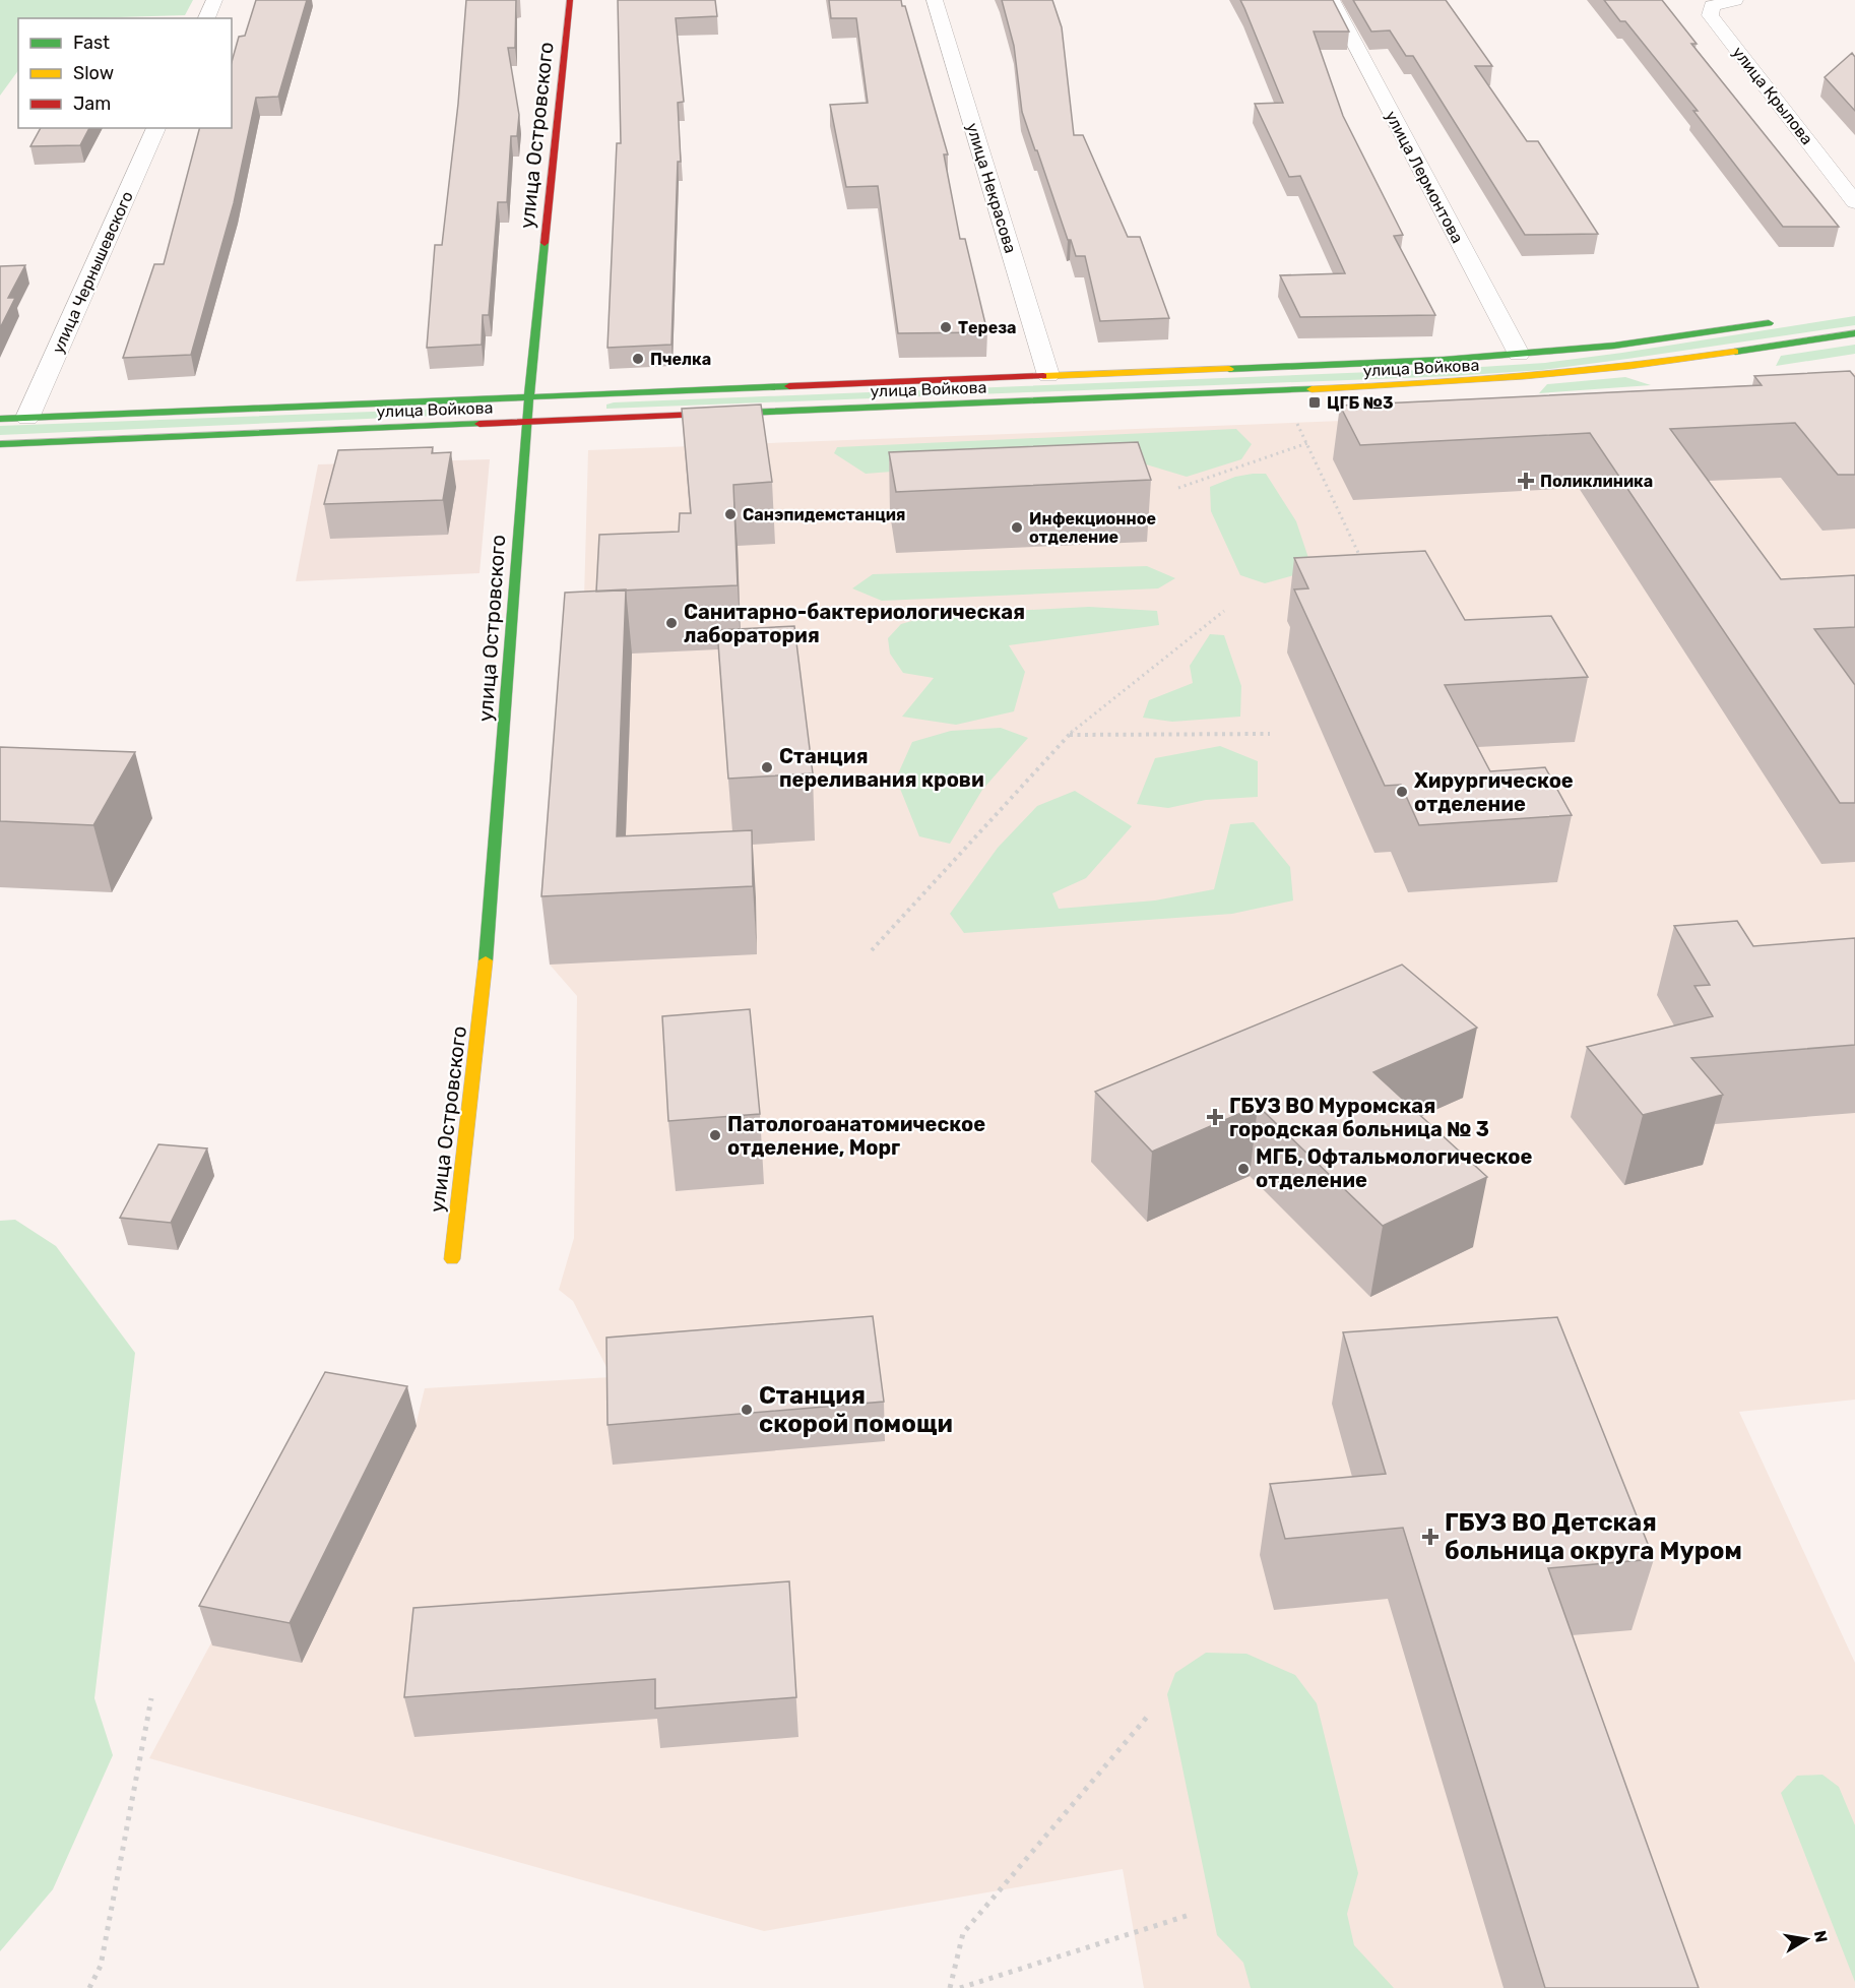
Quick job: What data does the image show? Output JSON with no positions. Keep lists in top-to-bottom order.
{
  "streets": {
    "main road": ["улица Островского", "улица Войкова"],
    "street": [
      "улица Крылова",
      "улица Лермонтова",
      "улица Некрасова",
      "улица Чернышевского"
    ]
  },
  "crossings": [
    ["улица Островского", "улица Войкова"],
    ["улица Лермонтова", "улица Войкова"],
    ["улица Некрасова", "улица Войкова"],
    ["улица Чернышевского", "улица Войкова"]
  ],
  "places": {
    "other": [
      "Тереза",
      "Пчелка",
      "Cанэпидемстанция",
      "Инфекционное отделение",
      "Санитарно-бактериологическая лаборатория",
      "Станция переливания крови",
      "Хирургическое отделение",
      "Патологоанатомическое отделение, Морг",
      "МГБ, Офтальмологическое отделение",
      "Станция скорой помощи"
    ],
    "transit": ["ЦГБ №3"],
    "health": ["Поликлиника", "ГБУЗ ВО Муромская городская больница № 3", "ГБУЗ ВО Детская больница округа Муром"]
  },
  "legend": ["Fast", "Slow", "Jam"],
  "north": "right"
}
